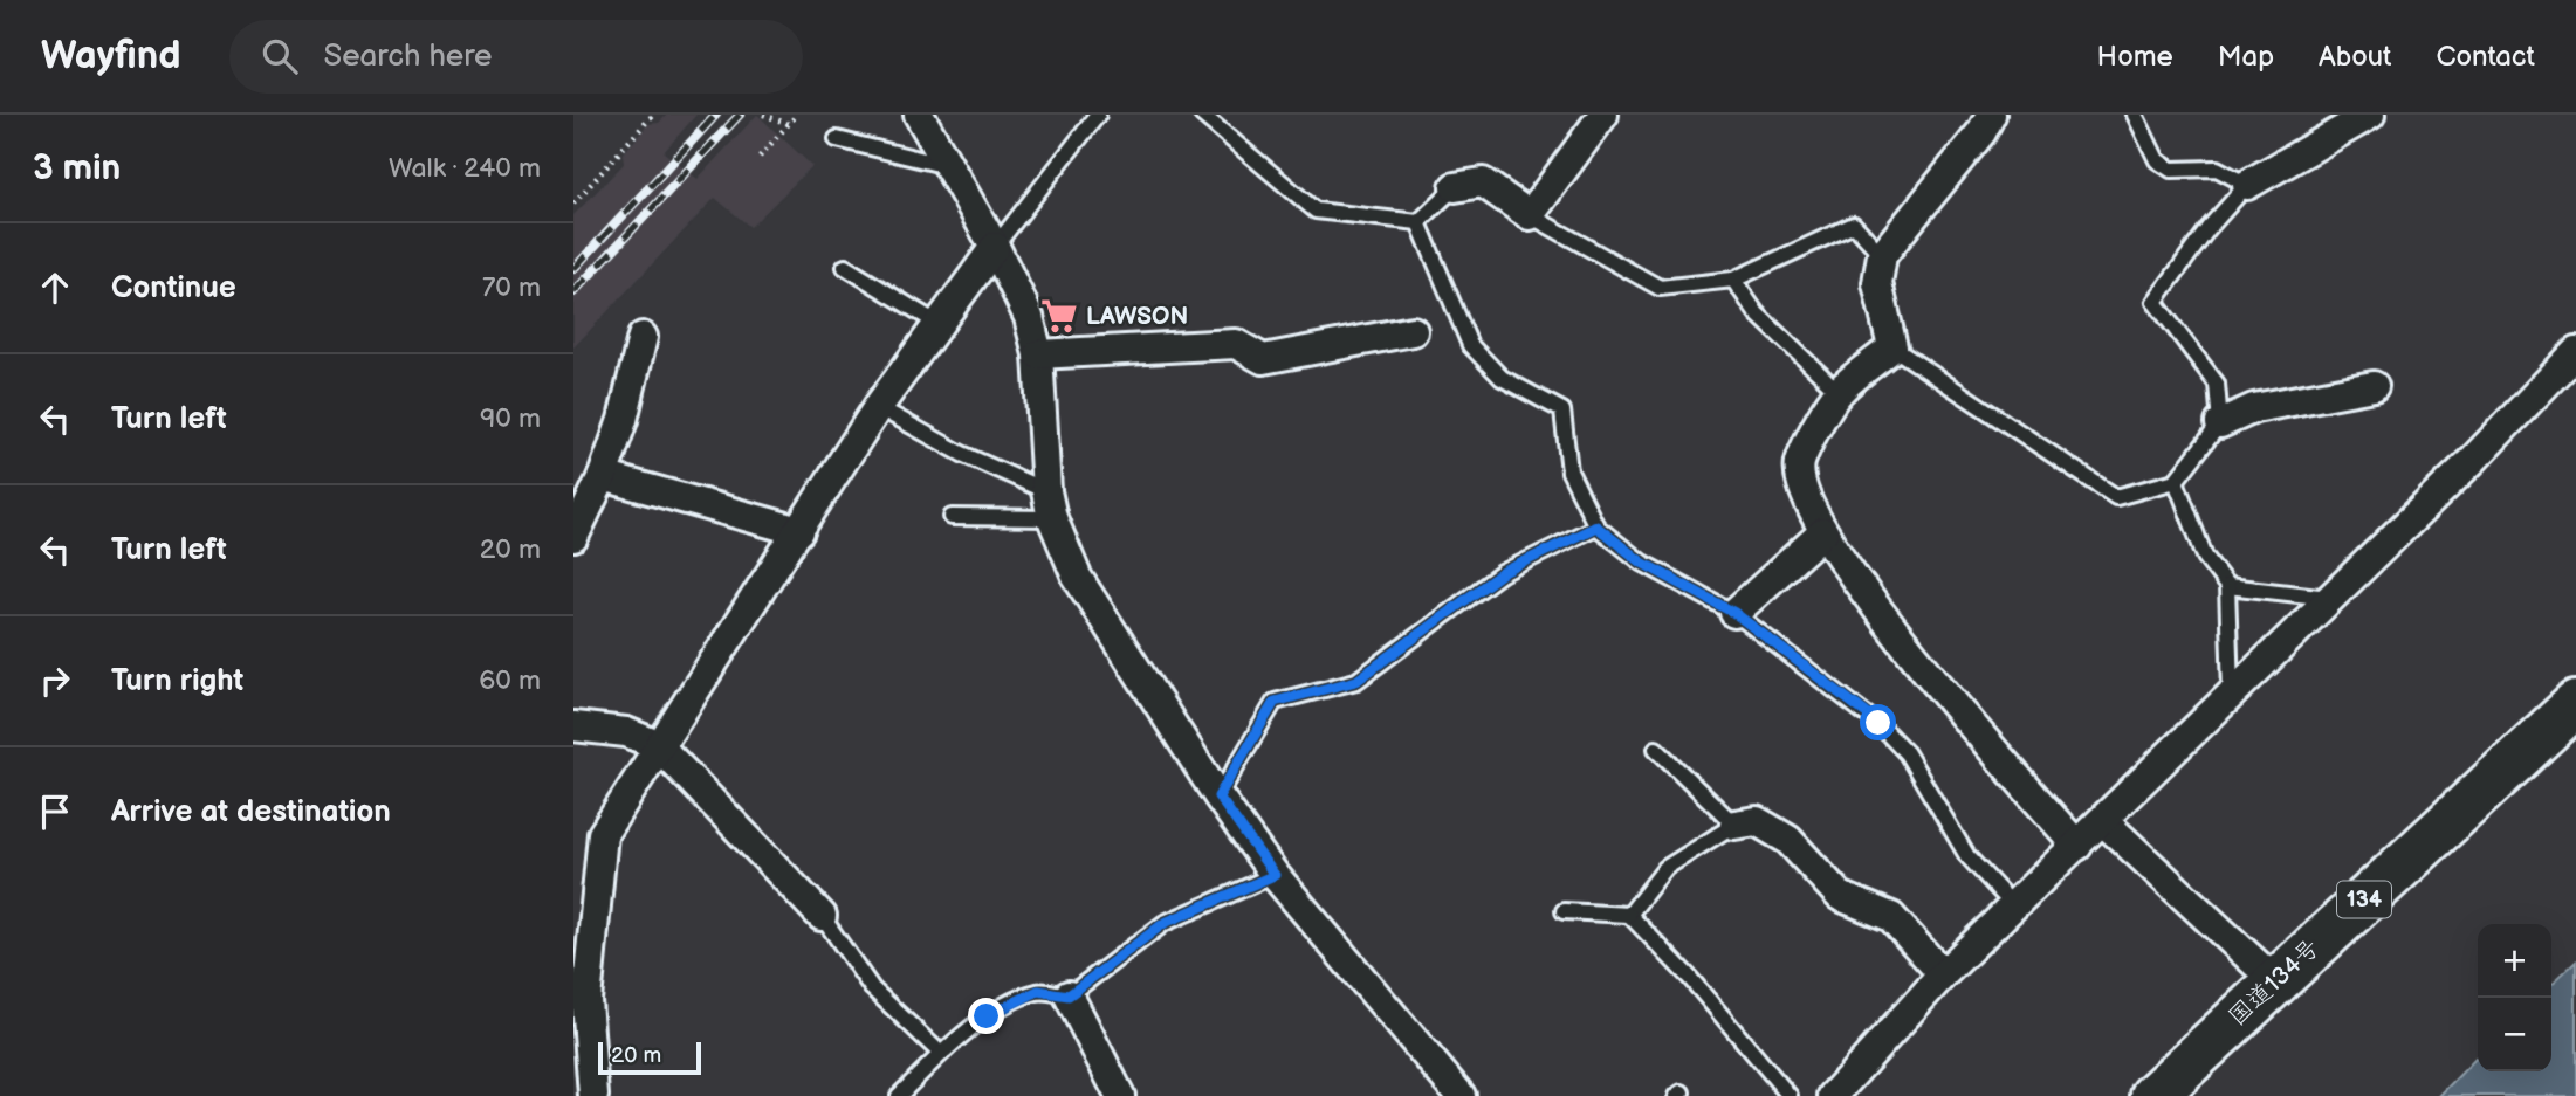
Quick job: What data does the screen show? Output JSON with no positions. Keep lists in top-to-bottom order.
{
  "streets": {
    "highway": ["134", "国道134号"]
  },
  "places": {
    "supermarket": ["LAWSON"]
  },
  "scale_bar": "20 m",
  "page": {
    "header": "Wayfind",
    "search": "Search here",
    "nav": [
      "Home",
      "Map",
      "About",
      "Contact"
    ],
    "heading": ["3 min", "Walk · 240 m"],
    "list": [
      ["Continue", "70 m"],
      ["Turn left", "90 m"],
      ["Turn left", "20 m"],
      ["Turn right", "60 m"],
      "Arrive at destination"
    ],
    "map_buttons": ["+", "−"],
    "scale": "20 m"
  }
}
